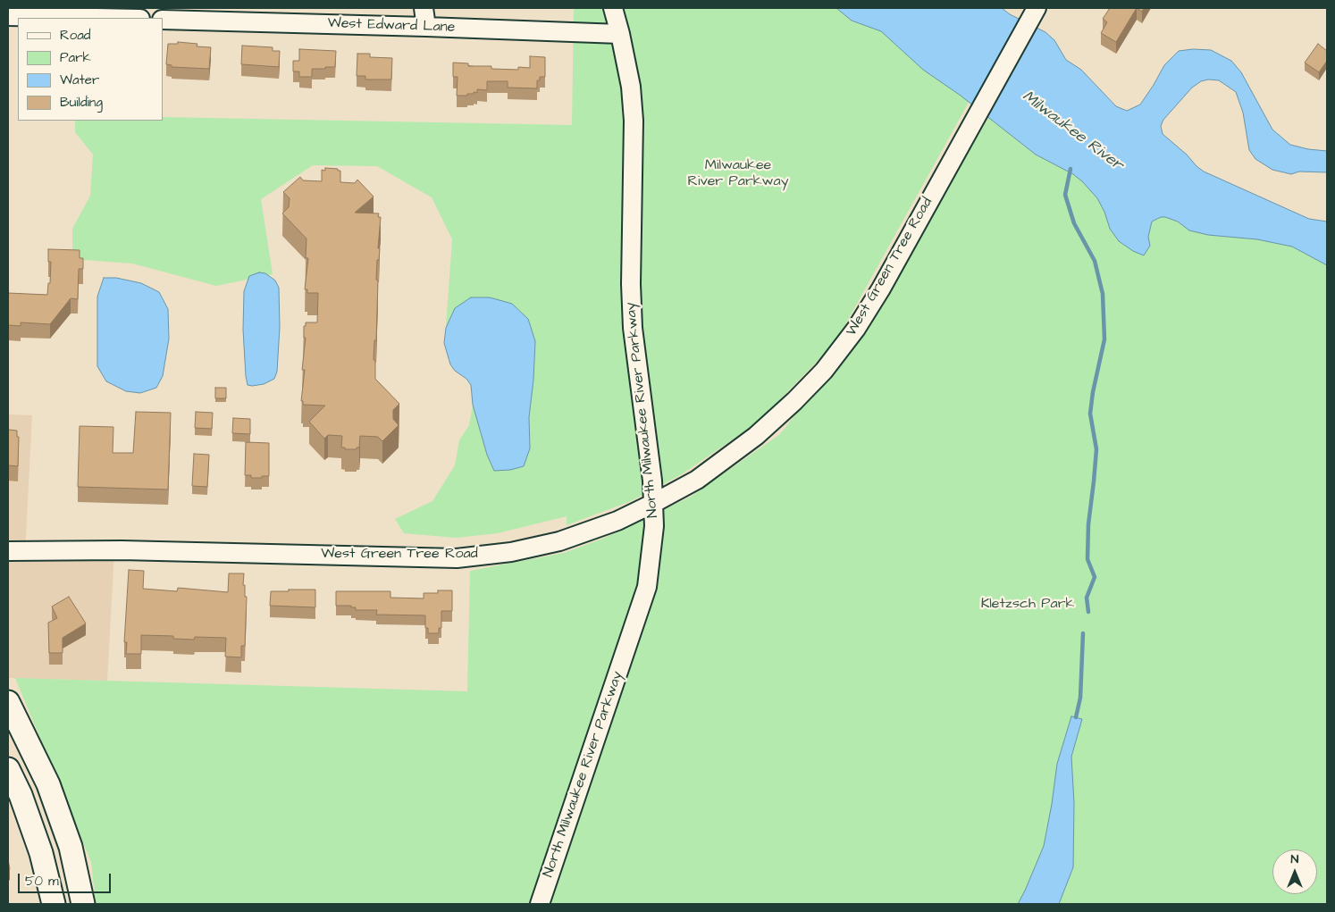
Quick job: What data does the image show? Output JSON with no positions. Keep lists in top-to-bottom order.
{
  "streets": {
    "street": ["West Edward Lane", "West Green Tree Road", "North Milwaukee River Parkway"]
  },
  "crossings": [
    ["West Edward Lane", "North Milwaukee River Parkway"],
    ["West Green Tree Road", "North Milwaukee River Parkway"]
  ],
  "water": ["Milwaukee River"],
  "parks": ["Milwaukee River Parkway", "Kletzsch Park"],
  "legend": [
    "Road",
    "Park",
    "Water",
    "Building"
  ],
  "scale_bar": "50 m",
  "north": "top"
}
